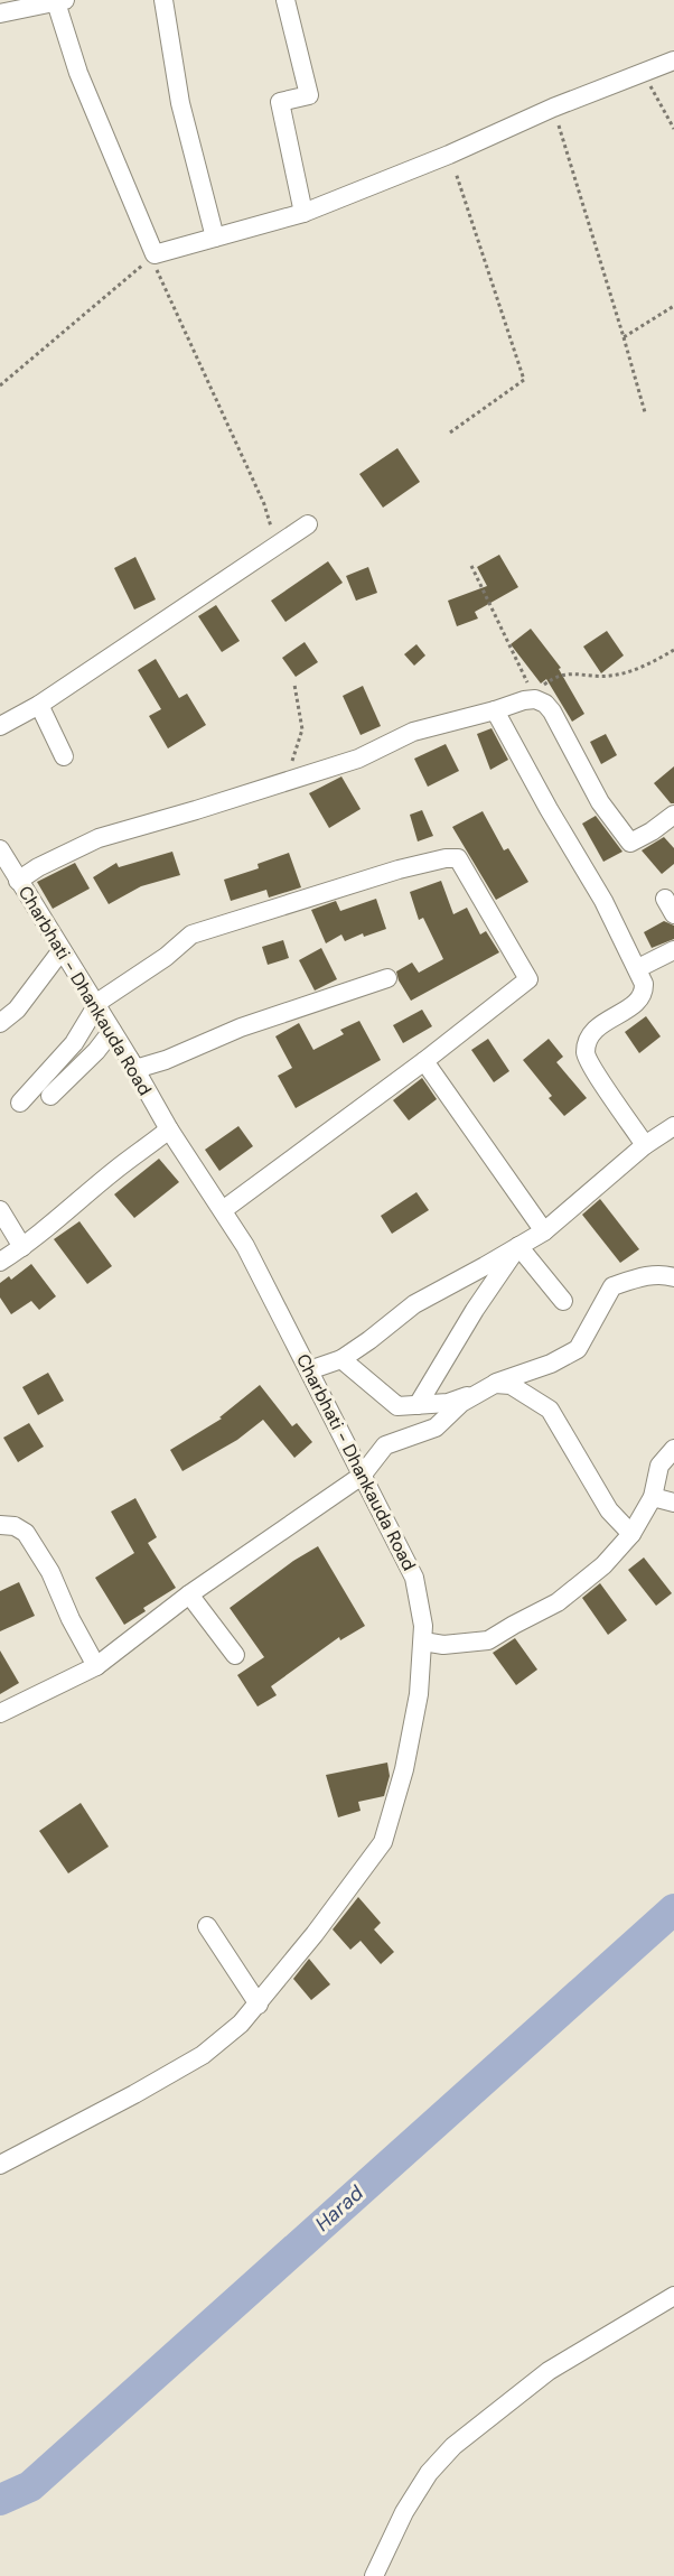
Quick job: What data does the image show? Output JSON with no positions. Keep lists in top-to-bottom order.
{
  "streets": {
    "street": ["Charbhati - Dhankauda Road"]
  },
  "water": ["Harad"]
}
